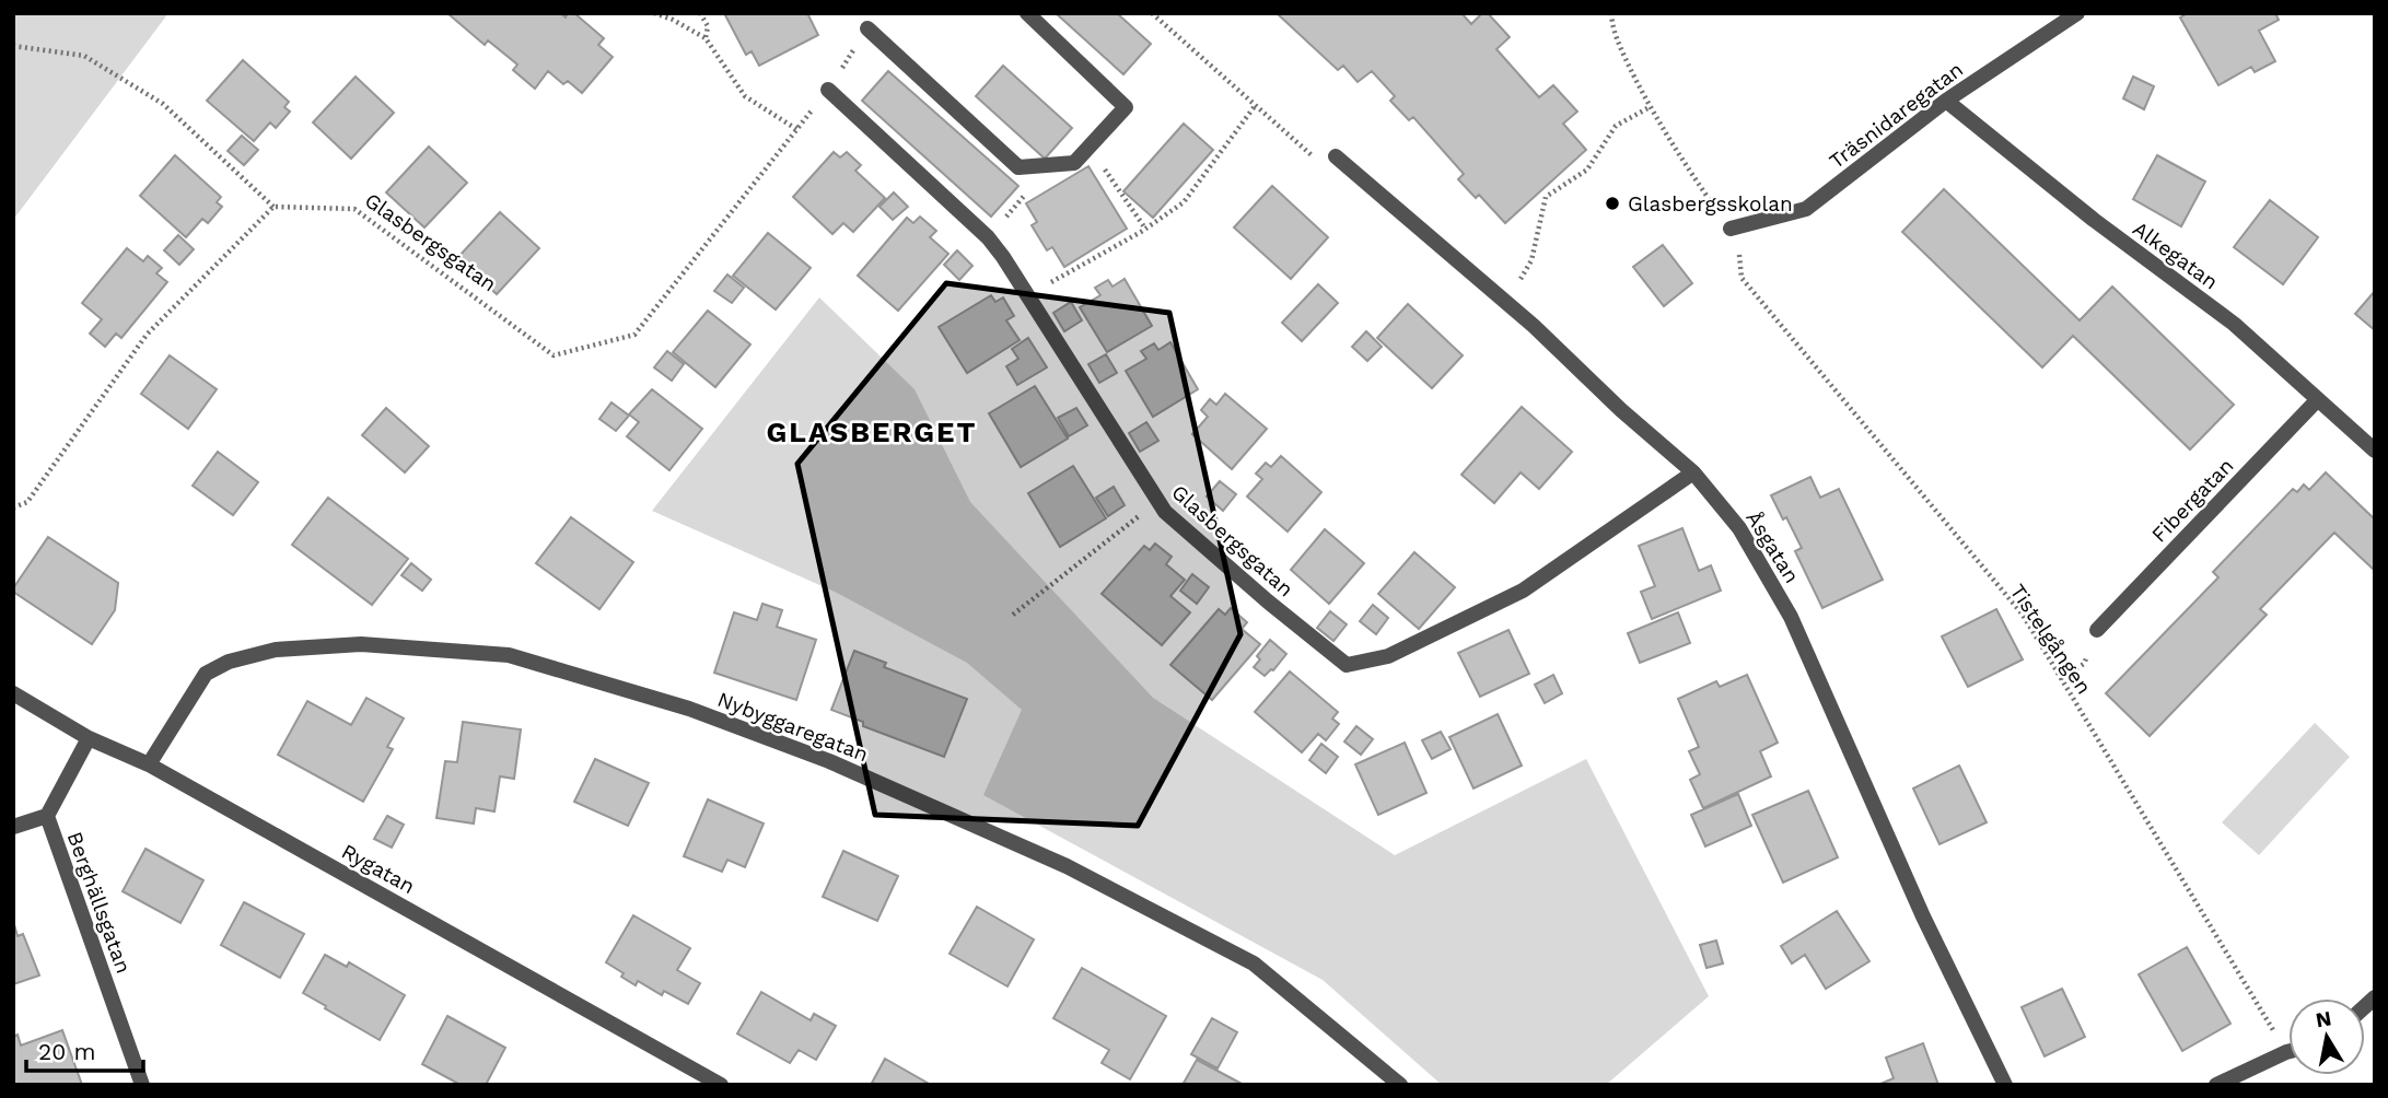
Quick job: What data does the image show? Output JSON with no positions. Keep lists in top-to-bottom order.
{
  "streets": {
    "street": [
      "Träsnidaregatan",
      "Glasbergsgatan",
      "Alkegatan",
      "Fibergatan",
      "Åsgatan",
      "Nybyggaregatan",
      "Rygatan",
      "Berghällsgatan"
    ],
    "path": ["Tistelgången"]
  },
  "crossings": [
    ["Träsnidaregatan", "Alkegatan"],
    ["Träsnidaregatan", "Tistelgången"],
    ["Glasbergsgatan", "Åsgatan"],
    ["Alkegatan", "Fibergatan"],
    ["Nybyggaregatan", "Rygatan"],
    ["Rygatan", "Berghällsgatan"]
  ],
  "districts": ["GLASBERGET"],
  "places": ["Glasbergsskolan"],
  "scale_bar": "20 m",
  "north": "top"
}
